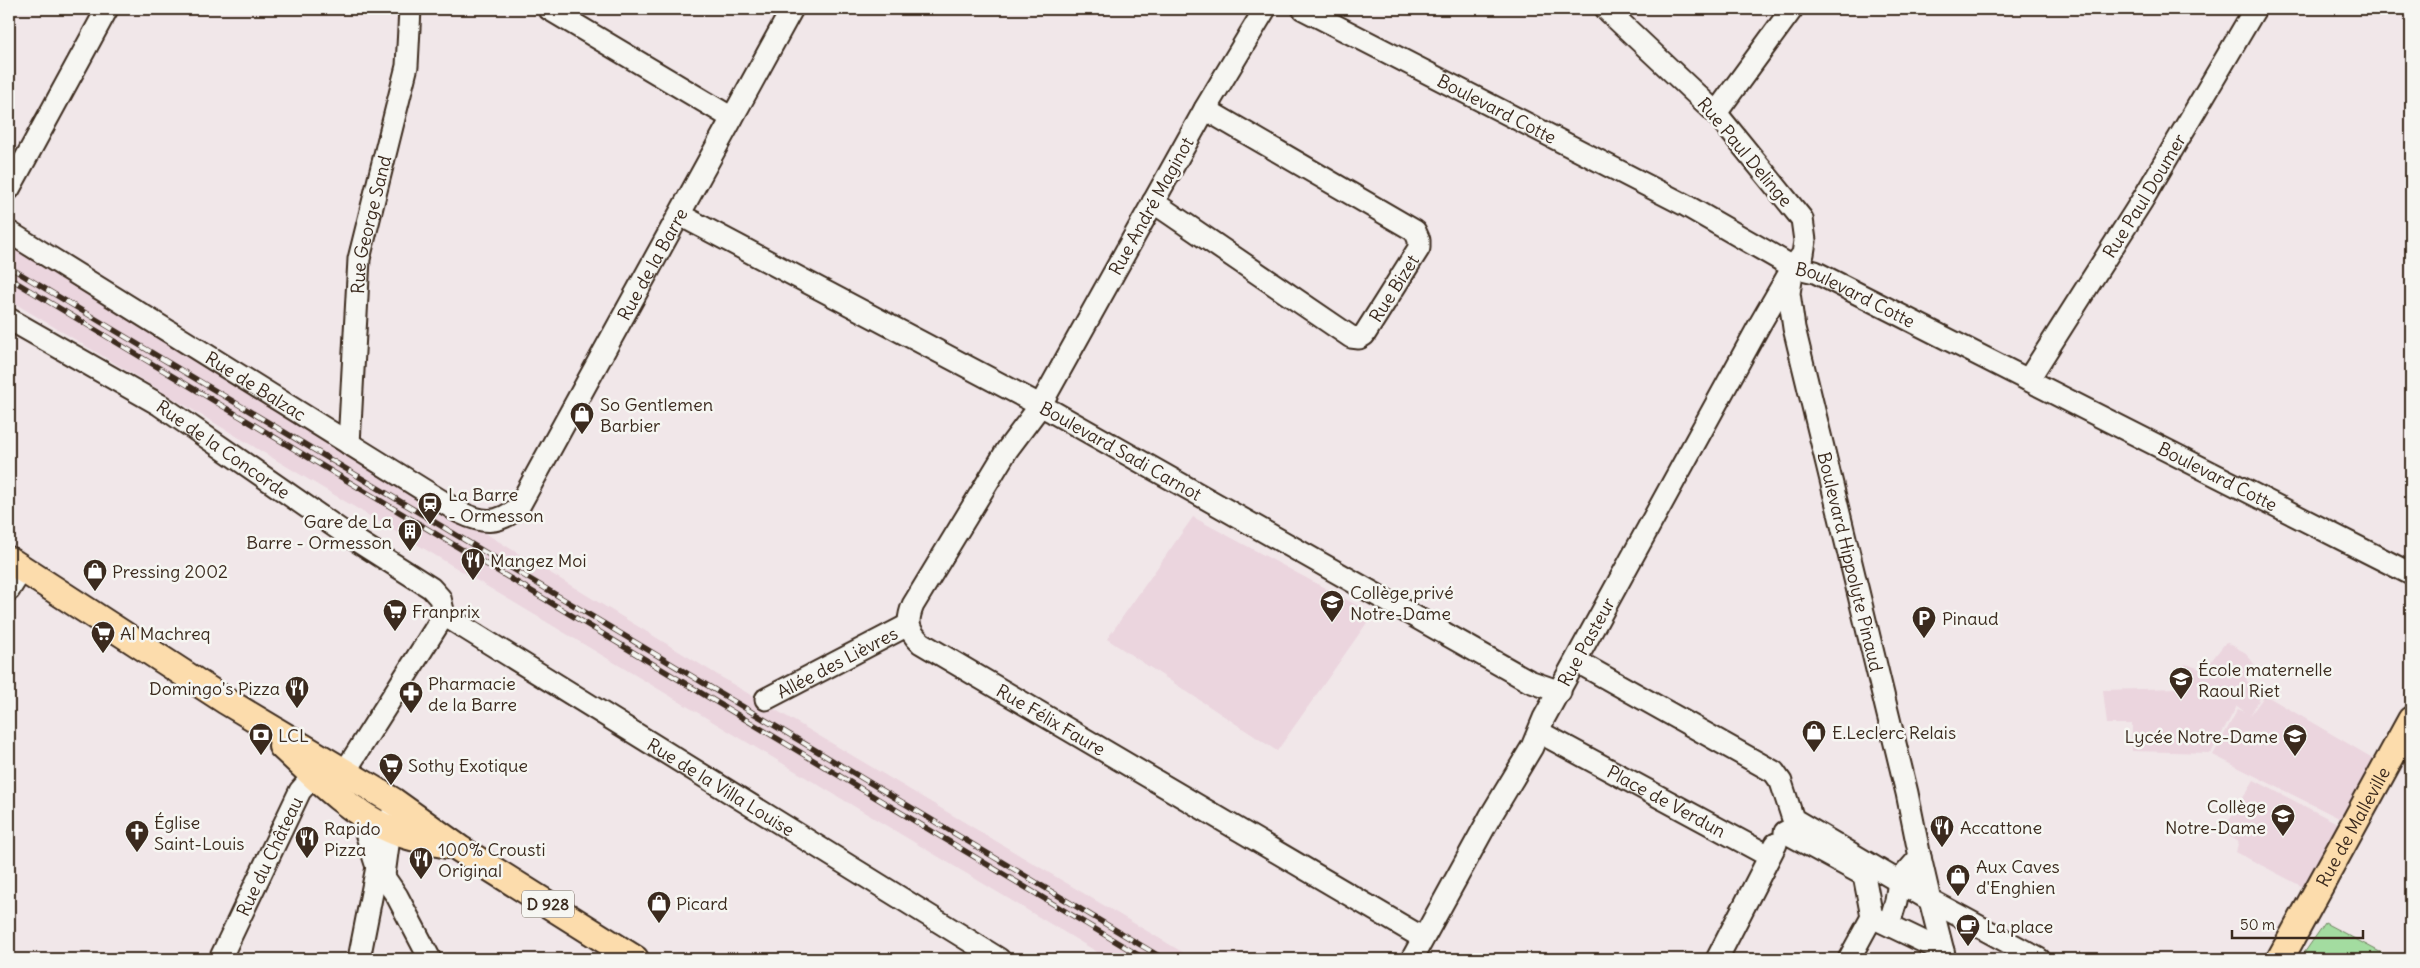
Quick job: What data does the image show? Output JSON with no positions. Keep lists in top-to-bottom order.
{
  "streets": {
    "main road": ["Rue de Malleville", "D 928"],
    "street": [
      "Boulevard Cotte",
      "Rue Paul Delinge",
      "Rue Paul Doumer",
      "Rue André Maginot",
      "Rue George Sand",
      "Rue de la Barre",
      "Rue Bizet",
      "Rue de Balzac",
      "Rue de la Concorde",
      "Boulevard Sadi Carnot",
      "Boulevard Hippolyte Pinaud",
      "Rue Pasteur",
      "Allée des Lièvres",
      "Rue Félix Faure",
      "Rue de la Villa Louise",
      "Place de Verdun",
      "Rue du Château"
    ]
  },
  "crossings": [
    ["Boulevard Cotte", "Rue Paul Delinge"],
    ["Boulevard Cotte", "Rue Paul Doumer"],
    ["Boulevard Cotte", "Boulevard Hippolyte Pinaud"],
    ["Boulevard Cotte", "Rue Pasteur"],
    ["Rue Paul Delinge", "Boulevard Hippolyte Pinaud"],
    ["Rue Paul Delinge", "Rue Pasteur"],
    ["Rue André Maginot", "Rue Bizet"],
    ["Rue André Maginot", "Boulevard Sadi Carnot"],
    ["Rue George Sand", "Rue de Balzac"],
    ["Rue de la Barre", "Rue de Balzac"],
    ["Rue de la Barre", "Boulevard Sadi Carnot"],
    ["Rue de la Concorde", "Rue de la Villa Louise"],
    ["Rue de la Concorde", "Rue du Château"],
    ["Boulevard Sadi Carnot", "Rue Pasteur"],
    ["Boulevard Hippolyte Pinaud", "Rue Pasteur"],
    ["Rue Pasteur", "Rue Félix Faure"],
    ["Rue Pasteur", "Place de Verdun"],
    ["Allée des Lièvres", "Rue Félix Faure"],
    ["Rue de la Villa Louise", "Rue du Château"],
    ["Rue du Château", "D 928"]
  ],
  "places": {
    "shop": [
      "So Gentlemen Barbier",
      "Pressing 2002",
      "E.Leclerc Relais",
      "Aux Caves d'Enghien",
      "Picard"
    ],
    "station": ["La Barre - Ormesson"],
    "building": ["Gare de La Barre - Ormesson"],
    "restaurant": [
      "Mangez Moi",
      "Domingo's Pizza",
      "Accattone",
      "Rapido Pizza",
      "100% Crousti Original"
    ],
    "school or university": [
      "Collège privé Notre-Dame",
      "École maternelle Raoul Riet",
      "Lycée Notre-Dame",
      "Collège Notre-Dame"
    ],
    "supermarket": ["Franprix", "Al Machreq", "Sothy Exotique"],
    "parking": ["Pinaud"],
    "pharmacy": ["Pharmacie de la Barre"],
    "bank": ["LCL"],
    "church": ["Église Saint-Louis"],
    "cafe": ["La place"]
  },
  "scale_bar": "50 m"
}
